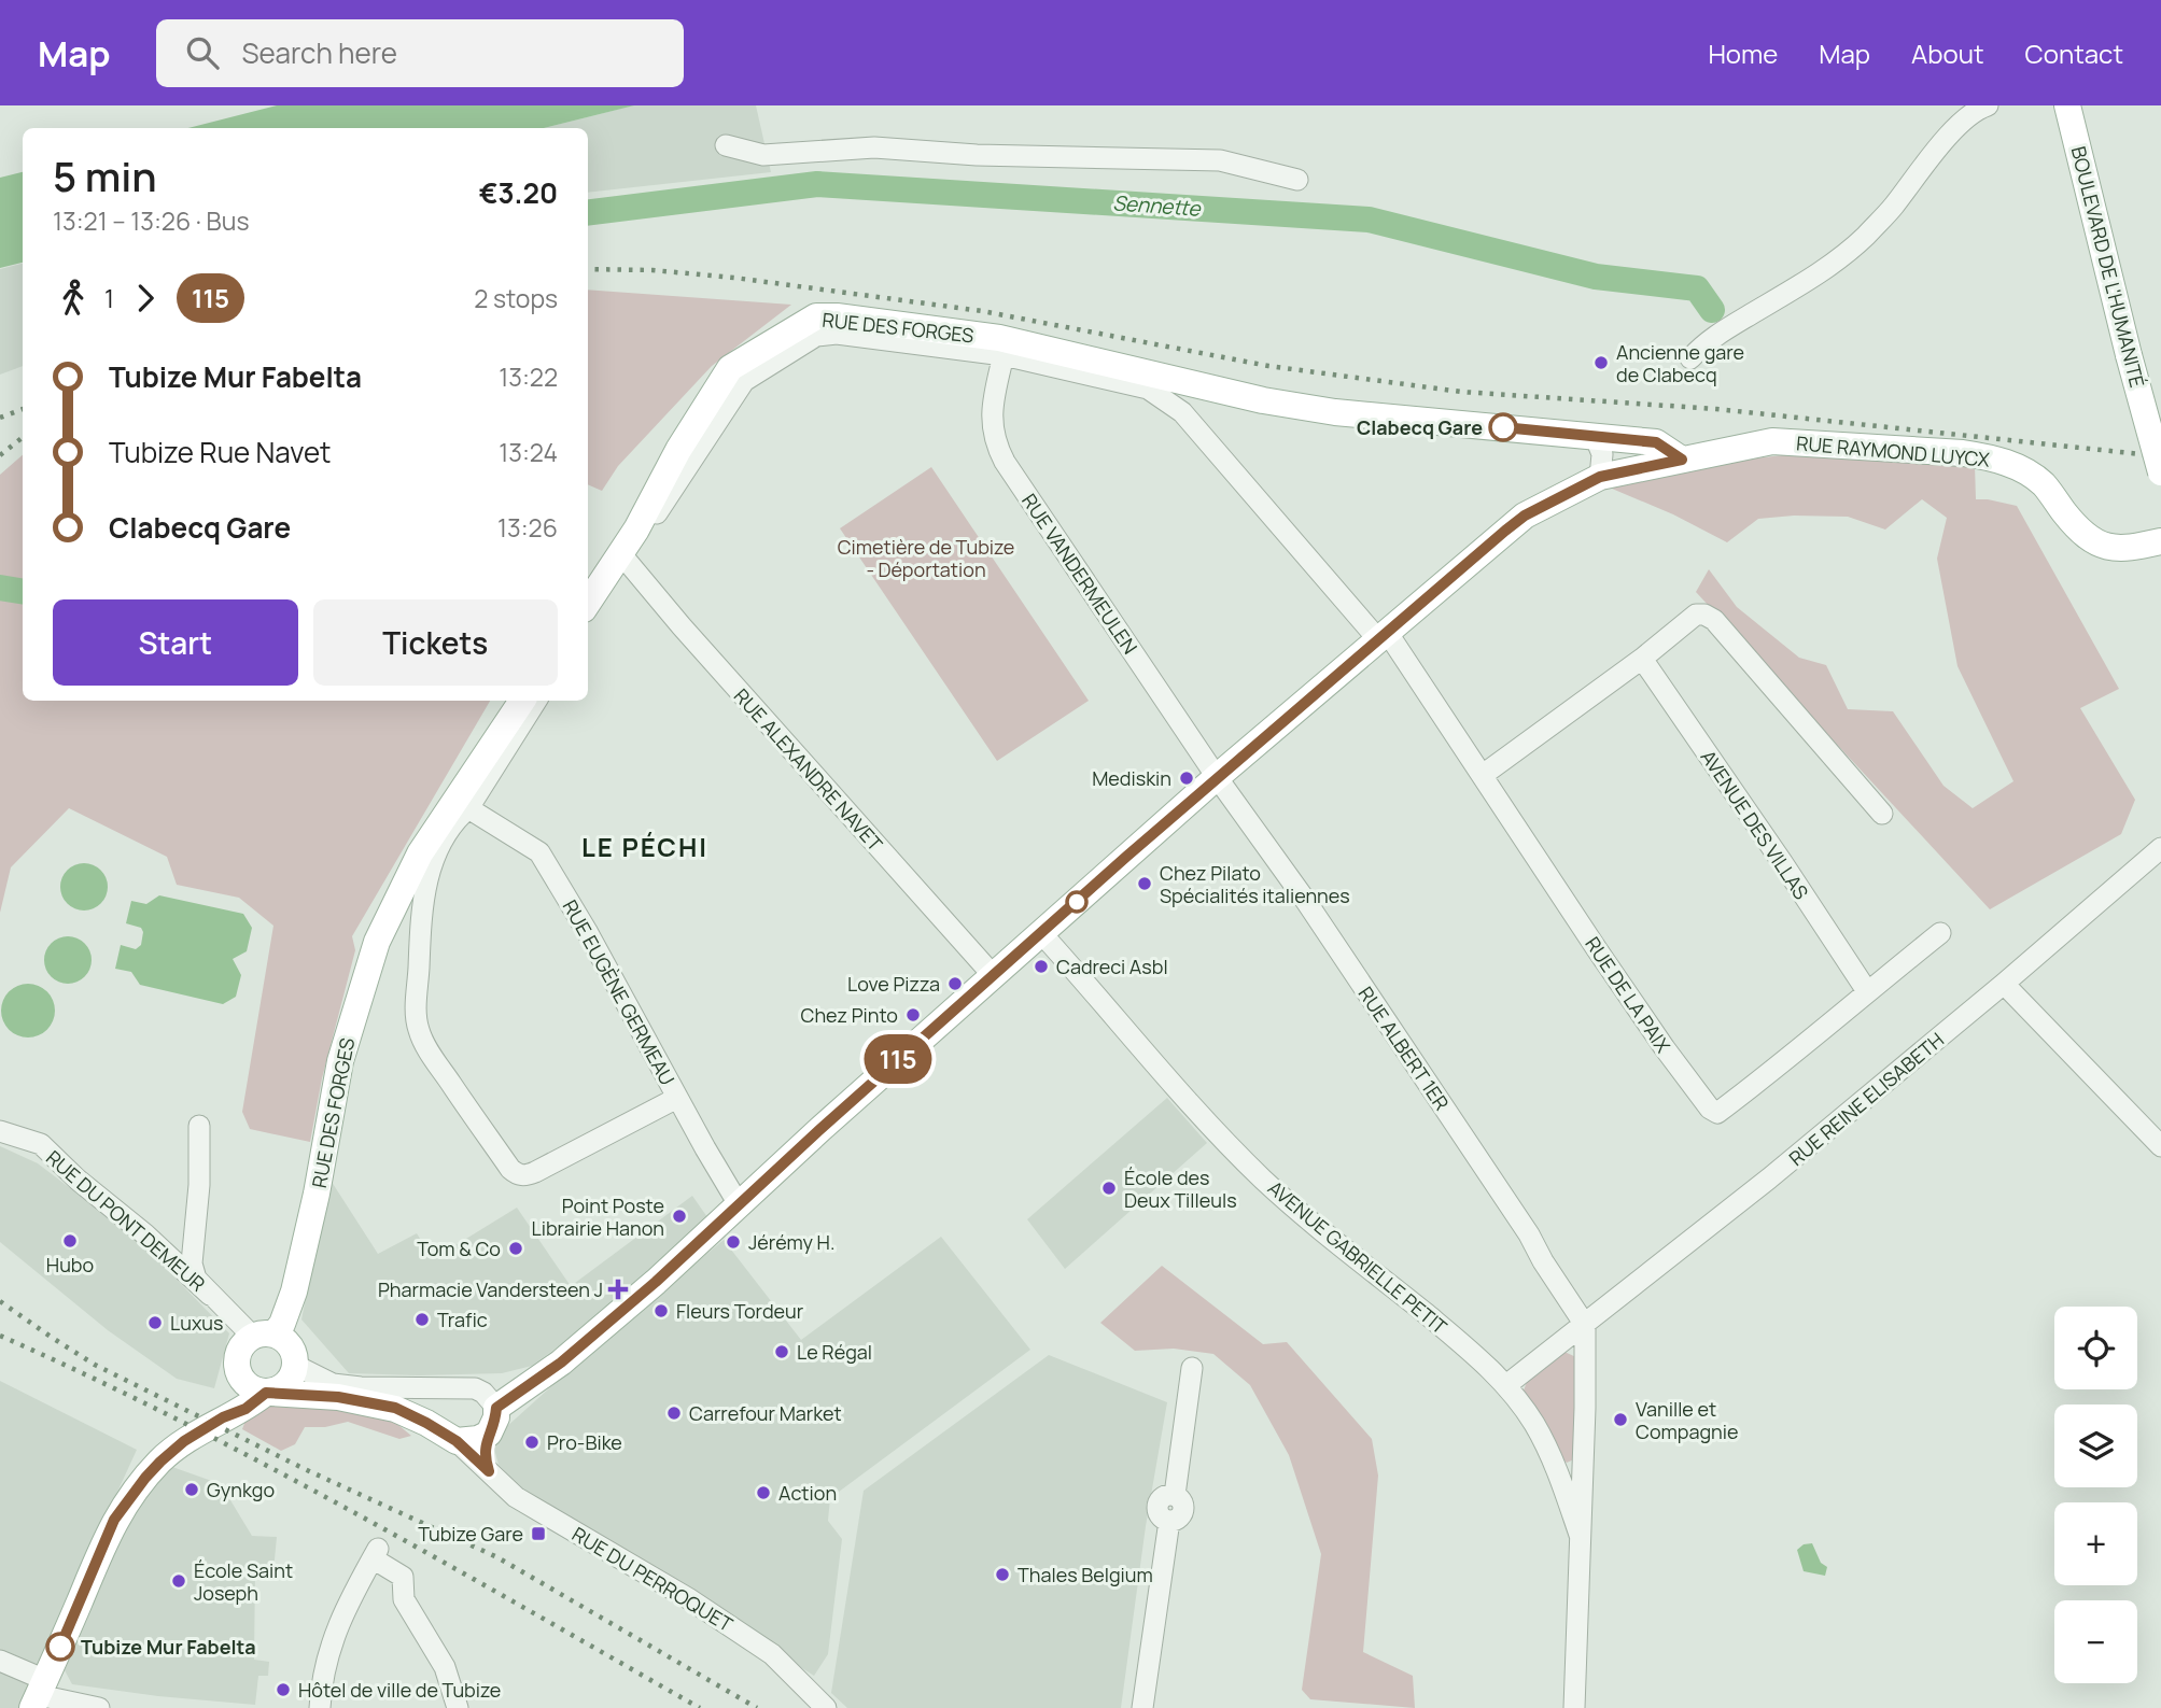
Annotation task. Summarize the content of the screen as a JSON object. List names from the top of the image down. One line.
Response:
{"streets":{"main road":["BOULEVARD DE L'HUMANITÉ","RUE DES FORGES","RUE RAYMOND LUYCX"],"street":["RUE VANDERMEULEN","RUE ALEXANDRE NAVET","AVENUE DES VILLAS","RUE EUGÈNE GERMEAU","RUE DE LA PAIX","RUE ALBERT 1ER","RUE REINE ELISABETH","RUE DU PONT DEMEUR","AVENUE GABRIELLE PETIT","RUE DU PERROQUET"]},"crossings":[["RUE DES FORGES","RUE RAYMOND LUYCX"],["RUE DES FORGES","RUE VANDERMEULEN"],["RUE DES FORGES","RUE ALEXANDRE NAVET"],["RUE DES FORGES","RUE EUGÈNE GERMEAU"],["RUE DES FORGES","RUE DE LA PAIX"],["RUE DES FORGES","RUE DU PONT DEMEUR"],["RUE RAYMOND LUYCX","RUE VANDERMEULEN"],["RUE RAYMOND LUYCX","RUE ALEXANDRE NAVET"],["RUE RAYMOND LUYCX","RUE EUGÈNE GERMEAU"],["RUE RAYMOND LUYCX","RUE DE LA PAIX"],["RUE RAYMOND LUYCX","RUE ALBERT 1ER"],["RUE RAYMOND LUYCX","AVENUE GABRIELLE PETIT"],["RUE VANDERMEULEN","RUE ALBERT 1ER"],["AVENUE DES VILLAS","RUE DE LA PAIX"],["RUE ALBERT 1ER","RUE REINE ELISABETH"],["RUE REINE ELISABETH","AVENUE GABRIELLE PETIT"]],"districts":["LE PÉCHI"],"water":["Sennette"],"parks":["Cimetière de Tubize - Déportation"],"places":{"other":["Ancienne gare de Clabecq","Clabecq Gare","Mediskin","Chez Pilato Spécialités italiennes","Cadreci Asbl","Love Pizza","Chez Pinto","École des Deux Tilleuls","Point Poste Librairie Hanon","Hubo","Jérémy H.","Tom & Co","Fleurs Tordeur","Trafic","Luxus","Le Régal","Carrefour Market","Vanille et Compagnie","Pro-Bike","Gynkgo","Action","Thales Belgium","École Saint Joseph","Tubize Mur Fabelta","Hôtel de ville de Tubize"],"health":["Pharmacie Vandersteen J"],"transit":["Tubize Gare"]},"lines":["bus line 115"],"page":{"header":"Map","search":"Search here","nav":["Home","Map","About","Contact"],"on_map":"115","heading":["5 min","13:21 – 13:26 · Bus","€3.20"],"legs":["1","115","2 stops"],"list":[{"name":"Tubize Mur Fabelta","value":"13:22"},{"name":"Tubize Rue Navet","value":"13:24"},{"name":"Clabecq Gare","value":"13:26"}],"buttons":["Start","Tickets"],"map_buttons":["+","−"]}}
